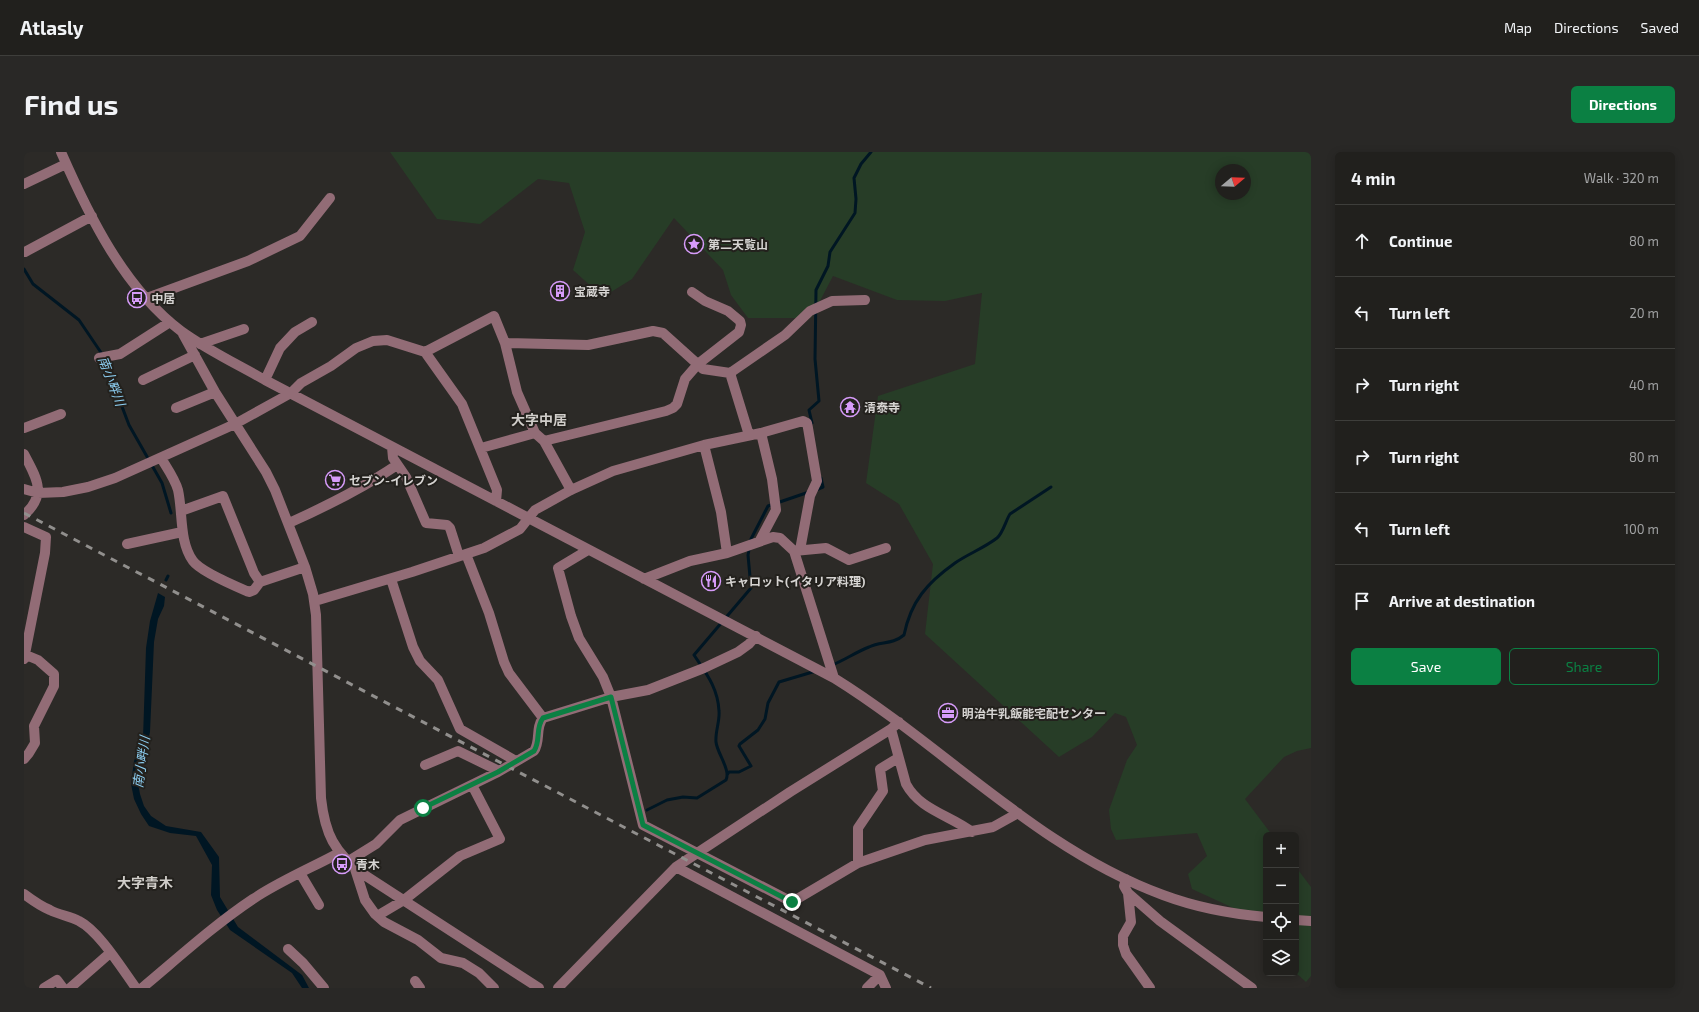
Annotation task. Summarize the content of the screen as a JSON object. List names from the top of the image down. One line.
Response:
{"districts":["大字中居","大字青木"],"water":["南小畔川"],"places":{"place":["第二天覧山"],"building":["宝蔵寺"],"bus stop":["中居","青木"],"temple":["清泰寺"],"supermarket":["セブン-イレブン"],"restaurant":["キャロット(イタリア料理)"],"office":["明治牛乳飯能宅配センター"]},"north":"right","page":{"header":"Atlasly","nav":["Map","Directions","Saved"],"buttons":["Directions",["Save","Share"]],"title":"Find us","heading":["4 min","Walk · 320 m"],"list":[["Continue","80 m"],["Turn left","20 m"],["Turn right","40 m"],["Turn right","80 m"],["Turn left","100 m"],"Arrive at destination"],"map_buttons":["+","−"]}}
